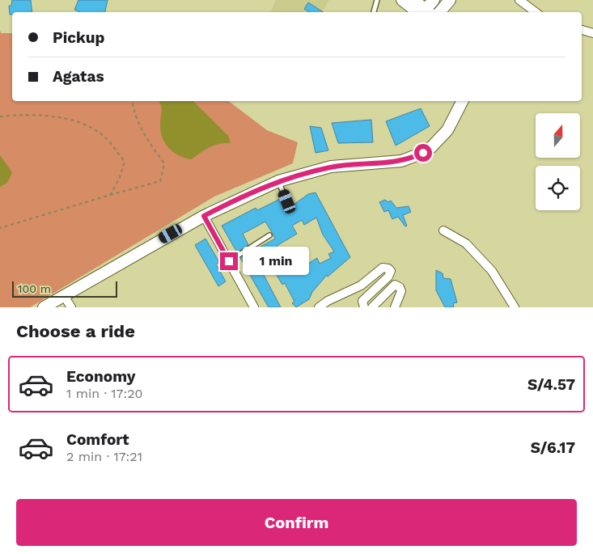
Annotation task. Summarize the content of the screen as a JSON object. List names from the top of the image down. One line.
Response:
{"scale_bar":"100 m","north":"top","page":{"banner":["Pickup","Agatas"],"bubble":"1 min","scale":"100 m","heading":"Choose a ride","list":[{"name":"Economy","note":"1 min · 17:20","value":"S/4.57"},{"name":"Comfort","note":"2 min · 17:21","value":"S/6.17"}],"buttons":"Confirm"}}
